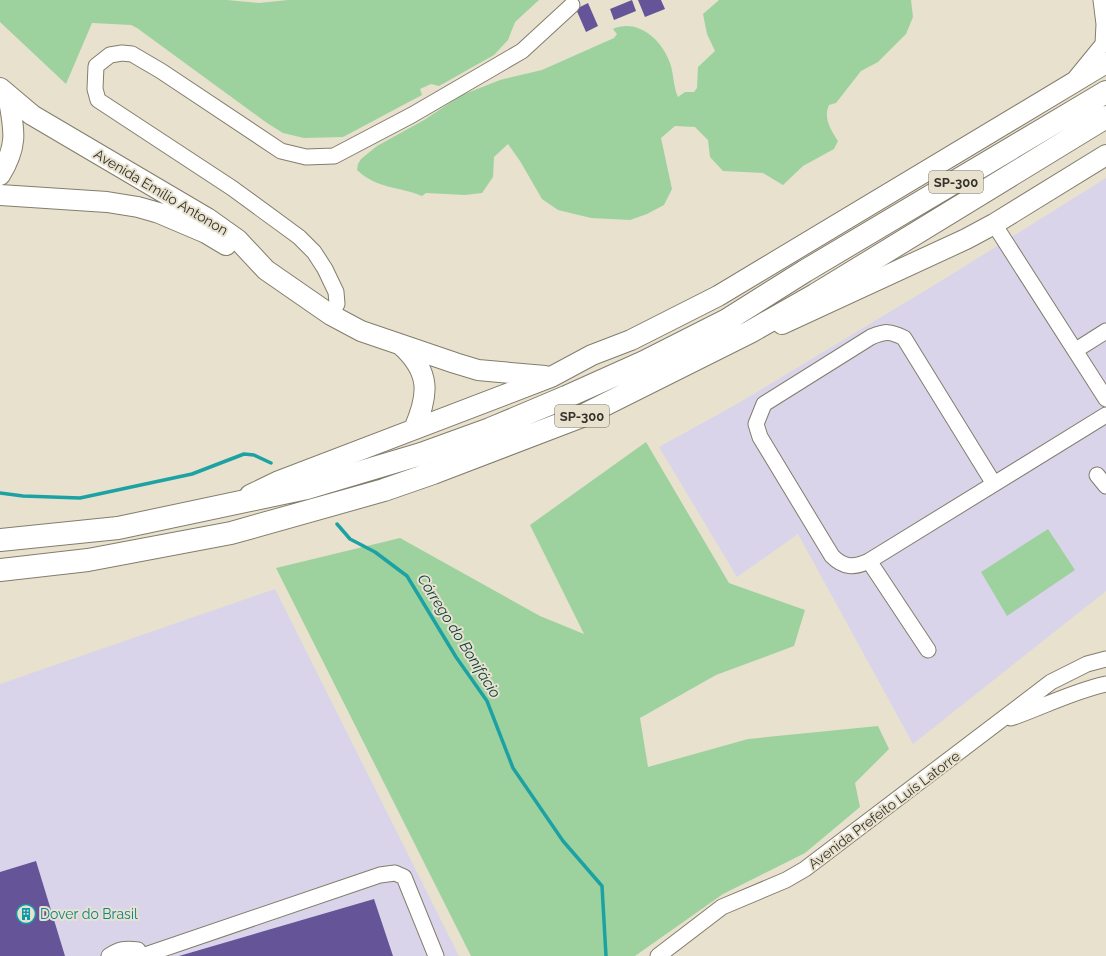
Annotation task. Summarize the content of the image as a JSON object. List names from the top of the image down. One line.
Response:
{"streets":{"highway":["SP-300"],"main road":["Avenida Emílio Antonon"],"street":["Avenida Prefeito Luís Latorre"]},"water":["Córrego do Bonifácio"],"places":{"building":["Dover do Brasil"]}}
